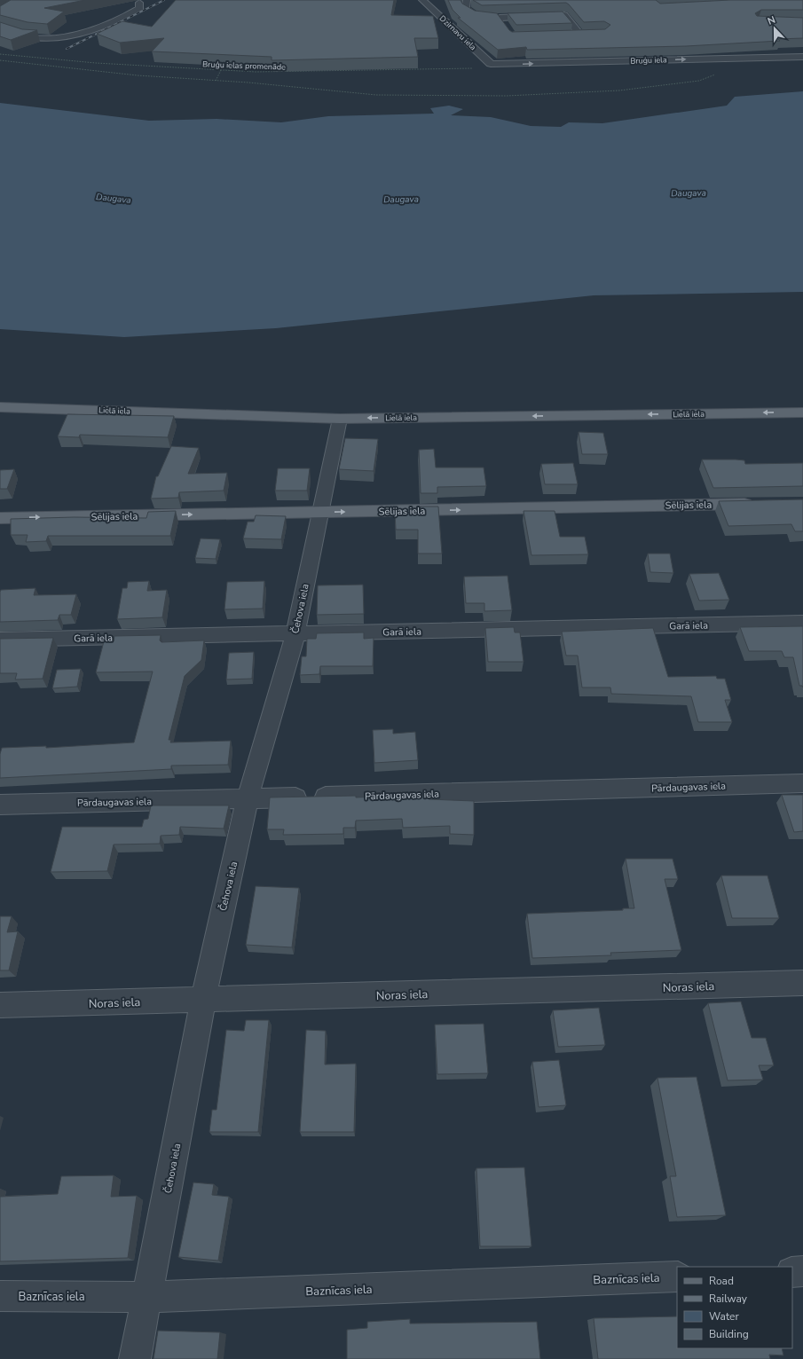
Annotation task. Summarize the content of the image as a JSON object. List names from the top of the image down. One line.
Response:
{"streets":{"main road":["Lielā iela","Sēlijas iela"],"street":["Dzirnavu iela","Bruģu iela","Čehova iela","Garā iela","Pārdaugavas iela","Noras iela","Baznīcas iela"],"path":["Bruģu ielas promenāde"]},"crossings":[["Dzirnavu iela","Bruģu iela"],["Lielā iela","Čehova iela"],["Sēlijas iela","Čehova iela"],["Čehova iela","Garā iela"],["Čehova iela","Pārdaugavas iela"],["Čehova iela","Noras iela"],["Čehova iela","Baznīcas iela"]],"one_way":["Bruģu iela","Lielā iela","Sēlijas iela"],"water":["Daugava"],"legend":["Road","Railway","Water","Building"],"north":"top"}
